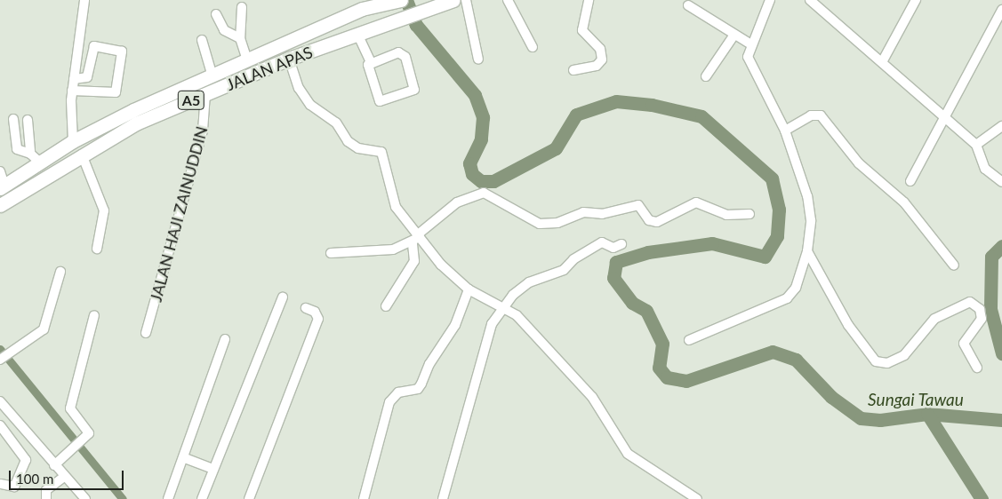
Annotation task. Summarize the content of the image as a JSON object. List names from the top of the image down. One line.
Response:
{"streets":{"highway":["JALAN APAS","A5"],"street":["JALAN HAJI ZAINUDDIN"]},"crossings":[["JALAN APAS","JALAN HAJI ZAINUDDIN"]],"water":["Sungai Tawau"],"scale_bar":"100 m"}
